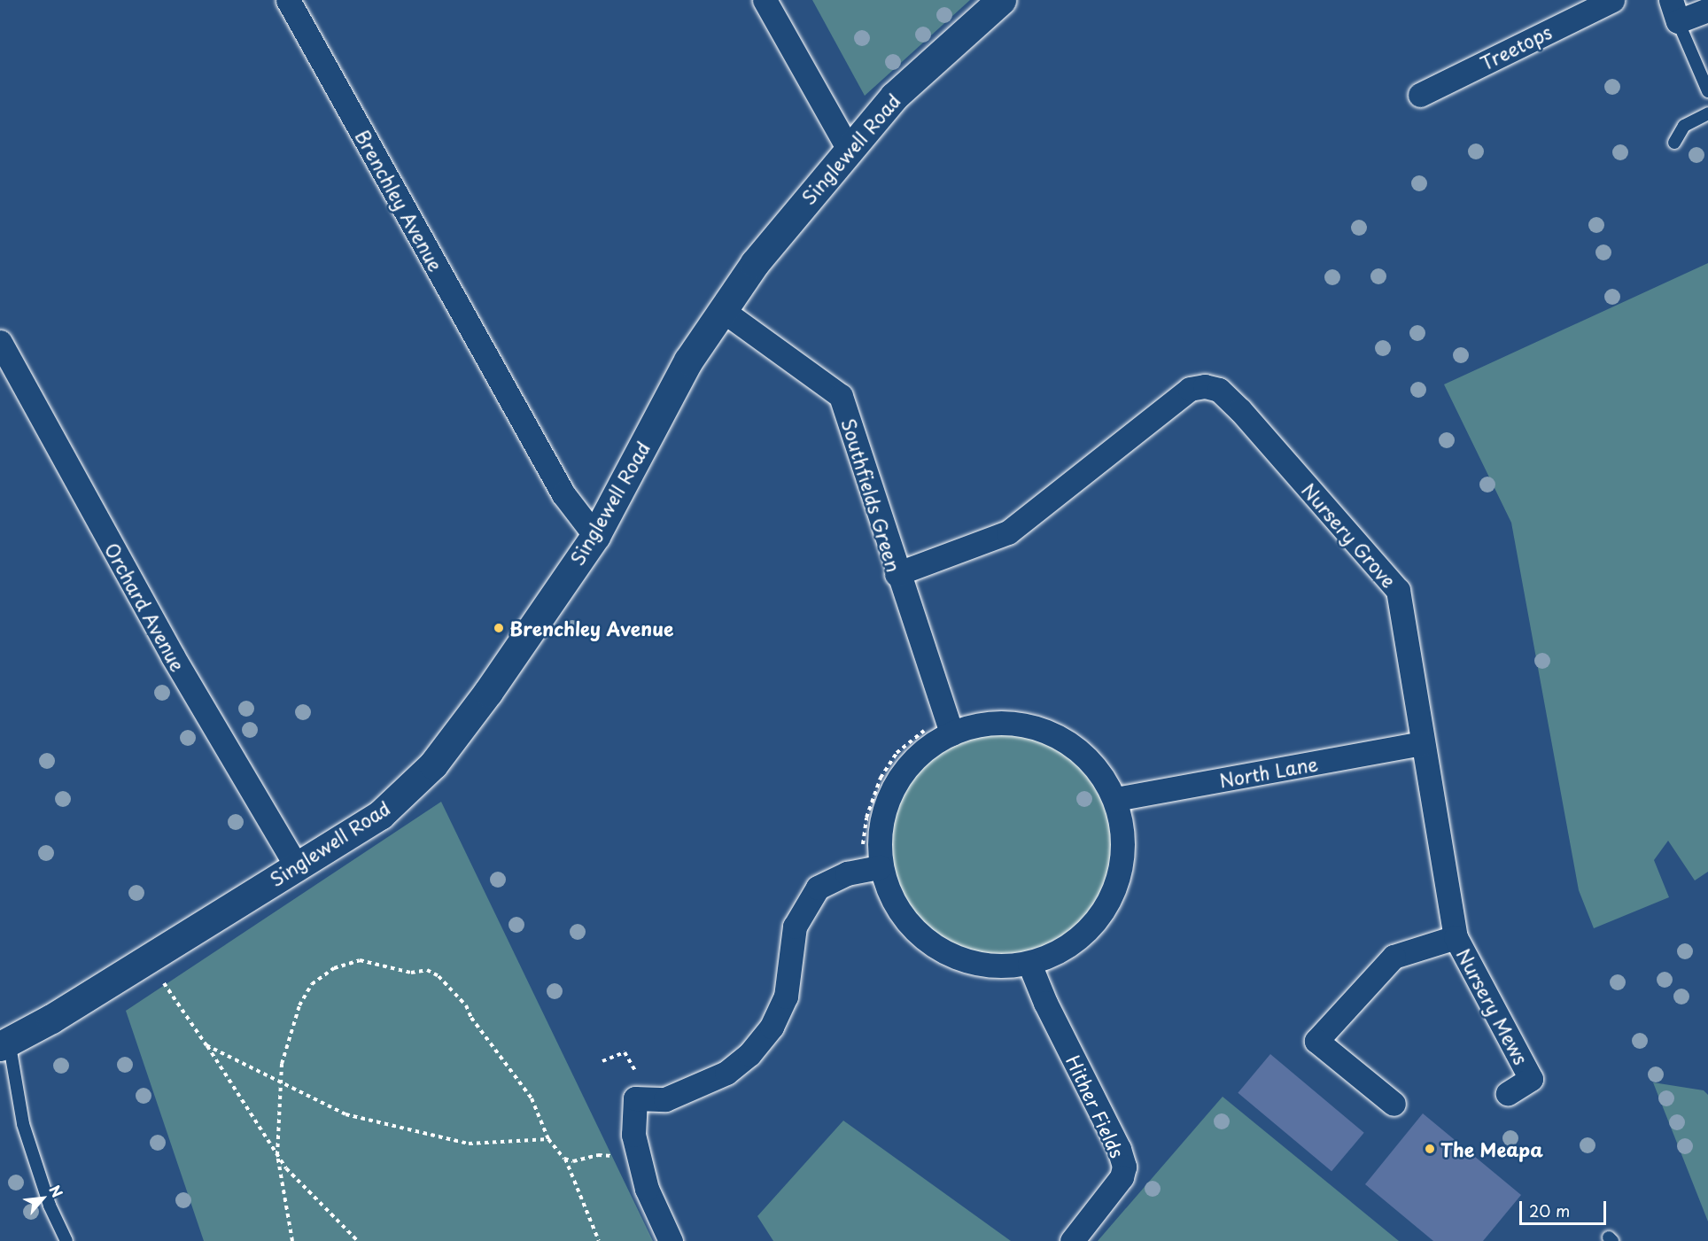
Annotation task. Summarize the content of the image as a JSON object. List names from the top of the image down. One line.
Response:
{"streets":{"street":["Treetops","Singlewell Road","Brenchley Avenue","Southfields Green","Nursery Grove","Orchard Avenue","North Lane","Nursery Mews","Hither Fields"]},"crossings":[["Singlewell Road","Brenchley Avenue"],["Singlewell Road","Southfields Green"],["Singlewell Road","Orchard Avenue"],["Southfields Green","Nursery Grove"],["Nursery Grove","North Lane"],["Nursery Grove","Nursery Mews"]],"places":["Brenchley Avenue","The Meapa"],"scale_bar":"20 m","north":"top right"}
